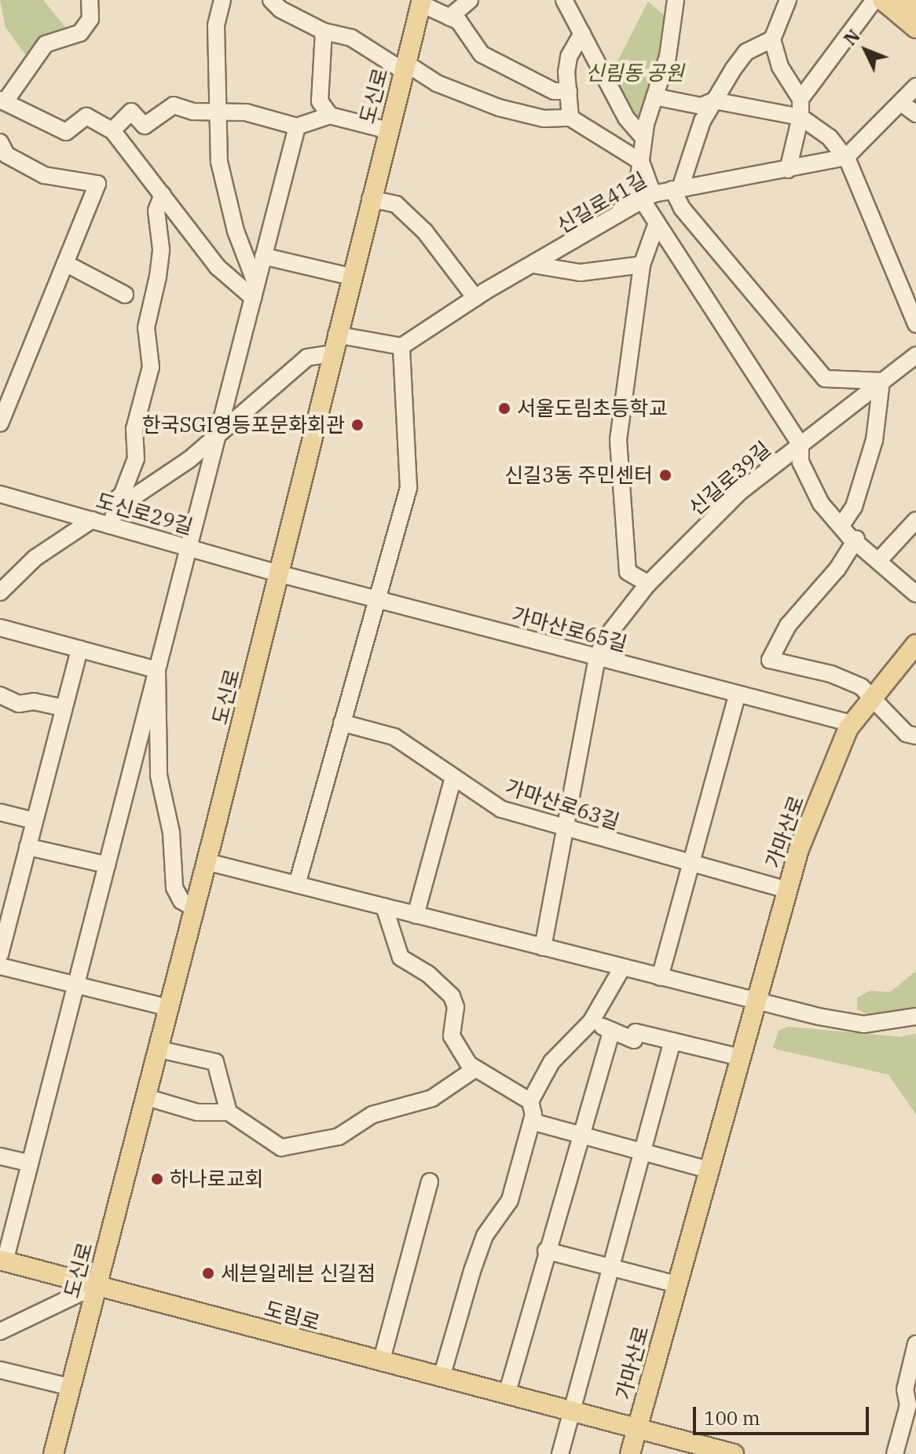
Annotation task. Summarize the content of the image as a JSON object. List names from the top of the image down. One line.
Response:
{"streets":{"main road":["도신로","가마산로","도림로"],"street":["신길로41길","신길로39길","도신로29길","가마산로65길","가마산로63길"]},"crossings":[["도신로","도신로29길"],["도신로","가마산로65길"],["도신로","도림로"],["신길로39길","가마산로65길"],["신길로39길","가마산로63길"],["도신로29길","가마산로65길"],["가마산로65길","가마산로"],["가마산로63길","가마산로"],["가마산로","도림로"]],"parks":["신림동 공원"],"places":["서울도림초등학교","한국SGI영등포문화회관","신길3동 주민센터","하나로교회","세븐일레븐 신길점"],"scale_bar":"100 m","north":"top left"}
